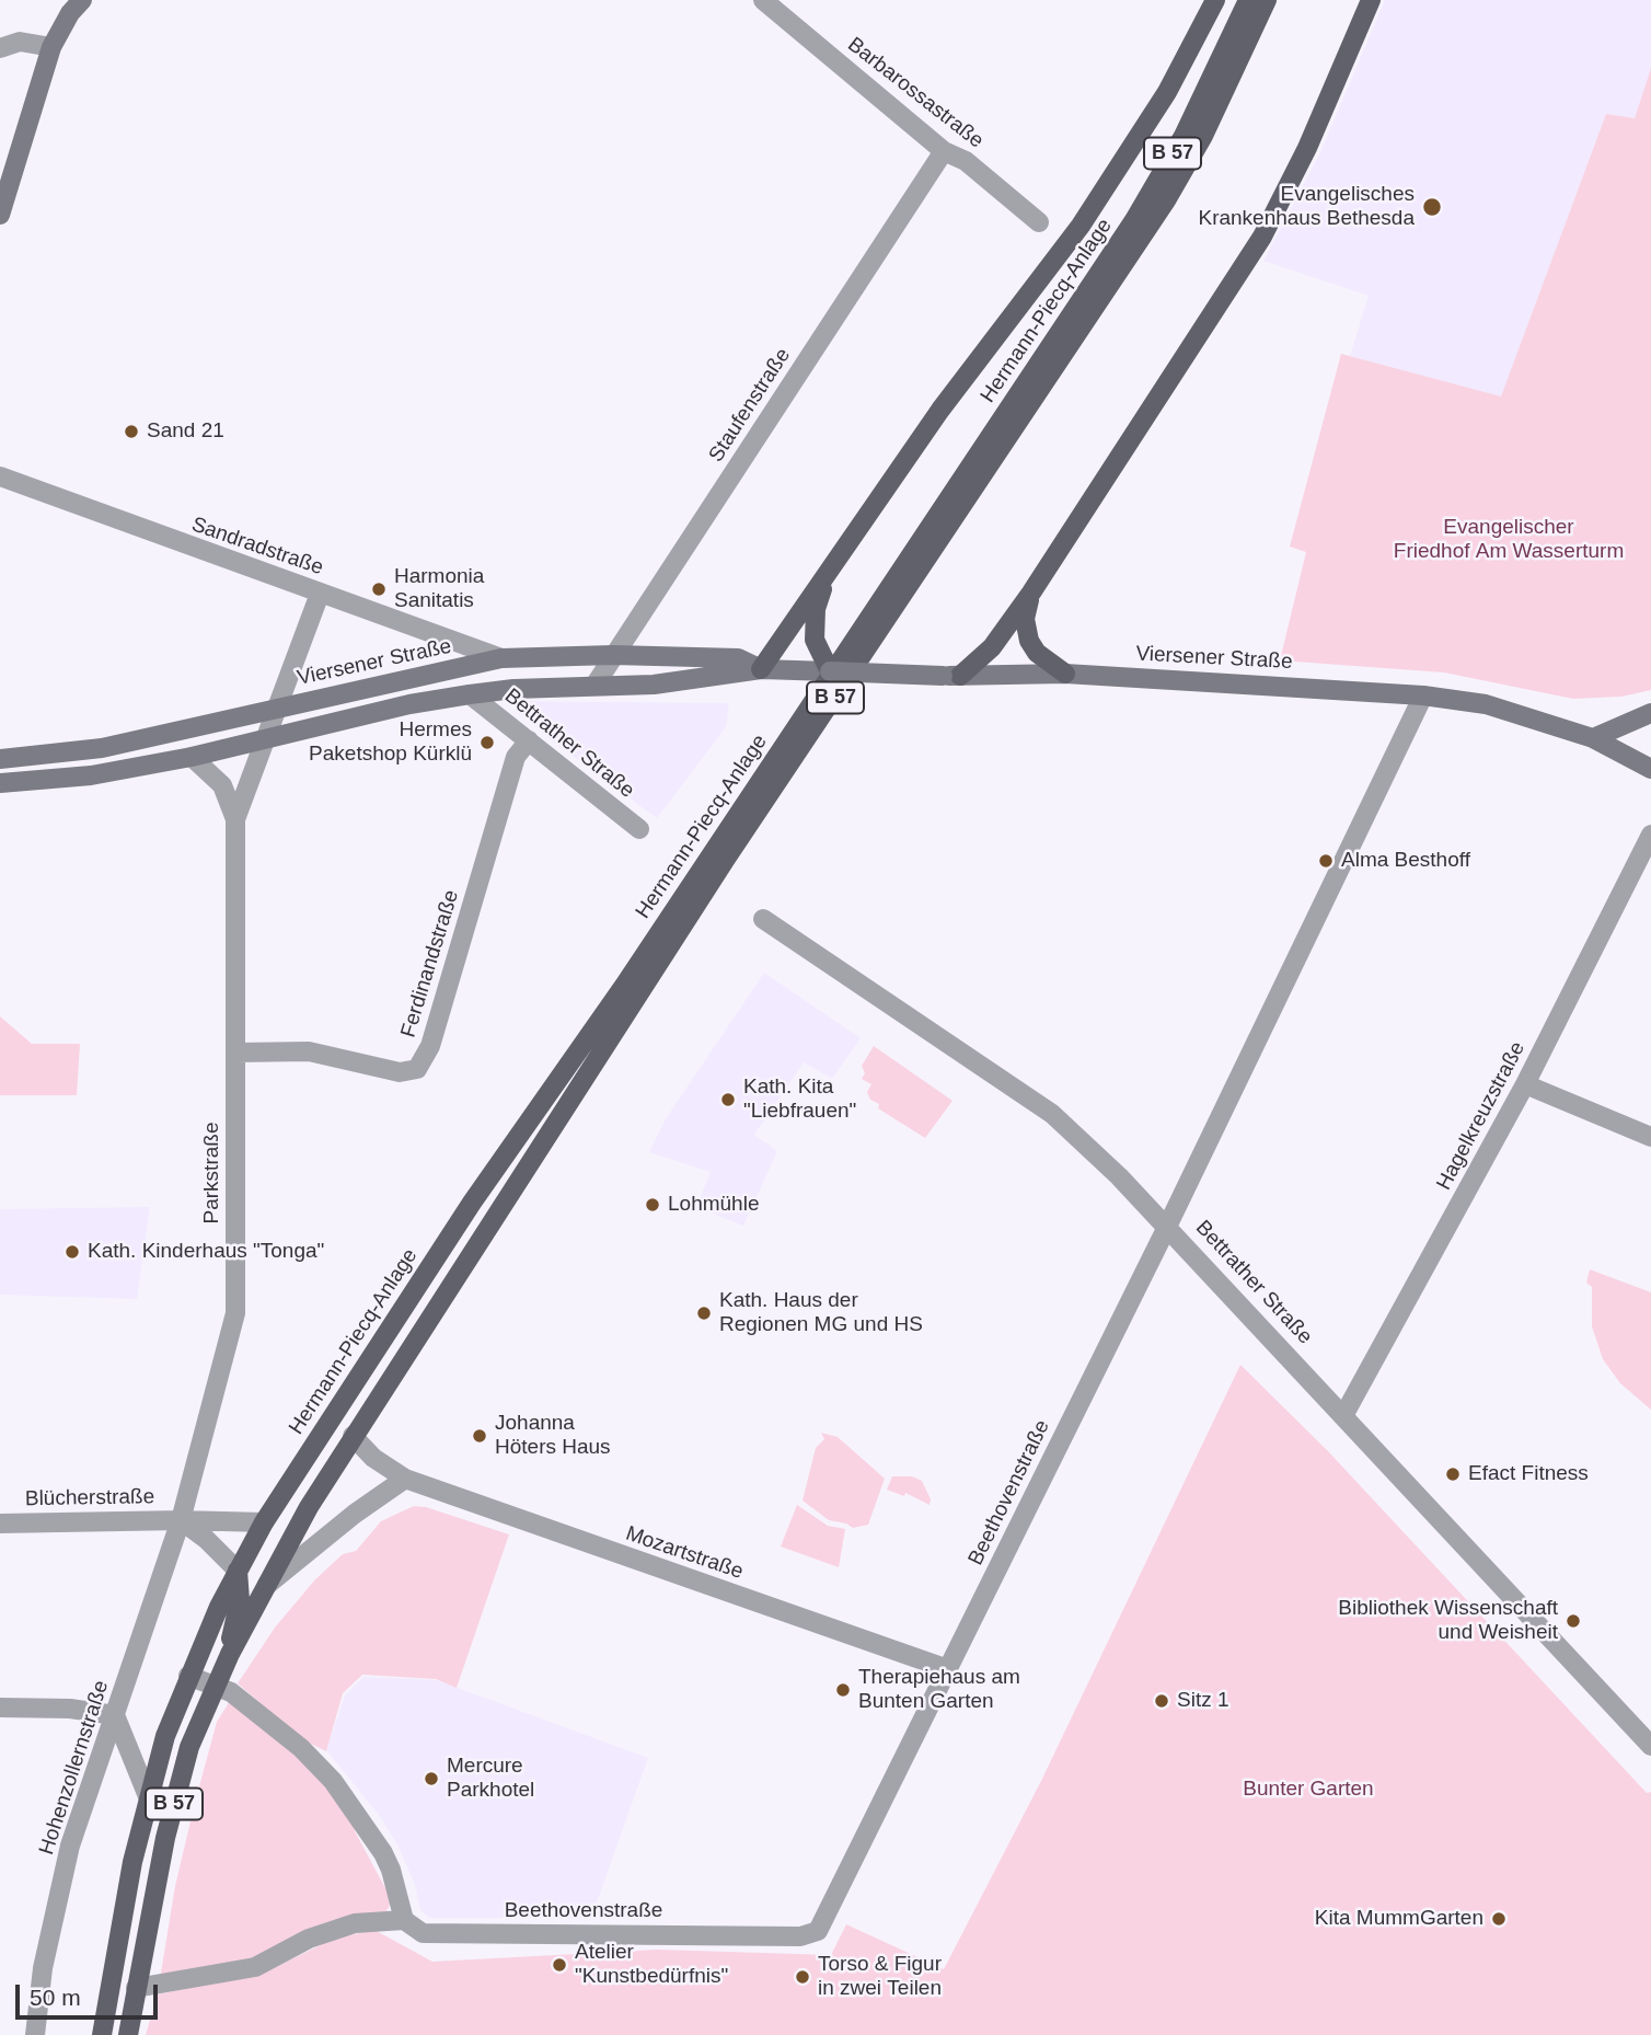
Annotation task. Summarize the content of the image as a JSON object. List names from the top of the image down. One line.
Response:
{"streets":{"main road":["B 57","Hermann-Piecq-Anlage","Viersener Straße"],"street":["Barbarossastraße","Staufenstraße","Sandradstraße","Bettrather Straße","Ferdinandstraße","Hagelkreuzstraße","Parkstraße","Beethovenstraße","Blücherstraße","Mozartstraße","Hohenzollernstraße"]},"crossings":[["Barbarossastraße","Staufenstraße"],["B 57","Hermann-Piecq-Anlage"],["B 57","Beethovenstraße"],["Hermann-Piecq-Anlage","Blücherstraße"],["Hermann-Piecq-Anlage","Mozartstraße"],["Staufenstraße","Viersener Straße"],["Sandradstraße","Viersener Straße"],["Sandradstraße","Parkstraße"],["Viersener Straße","Bettrather Straße"],["Viersener Straße","Parkstraße"],["Viersener Straße","Beethovenstraße"],["Bettrather Straße","Ferdinandstraße"],["Bettrather Straße","Hagelkreuzstraße"],["Bettrather Straße","Beethovenstraße"],["Ferdinandstraße","Parkstraße"],["Parkstraße","Blücherstraße"],["Parkstraße","Hohenzollernstraße"],["Beethovenstraße","Mozartstraße"],["Blücherstraße","Hohenzollernstraße"]],"parks":["Evangelischer Friedhof Am Wasserturm","Bunter Garten"],"places":["Evangelisches Krankenhaus Bethesda","Sand 21","Harmonia Sanitatis","Hermes Paketshop Kürklü","Alma Besthoff","Kath. Kita \"Liebfrauen\"","Lohmühle","Kath. Kinderhaus \"Tonga\"","Kath. Haus der Regionen MG und HS","Johanna Höters Haus","Efact Fitness","Bibliothek Wissenschaft und Weisheit","Therapiehaus am Bunten Garten","Sitz 1","Mercure Parkhotel","Kita MummGarten","Atelier \"Kunstbedürfnis\"","Torso & Figur in zwei Teilen"],"scale_bar":"50 m"}
